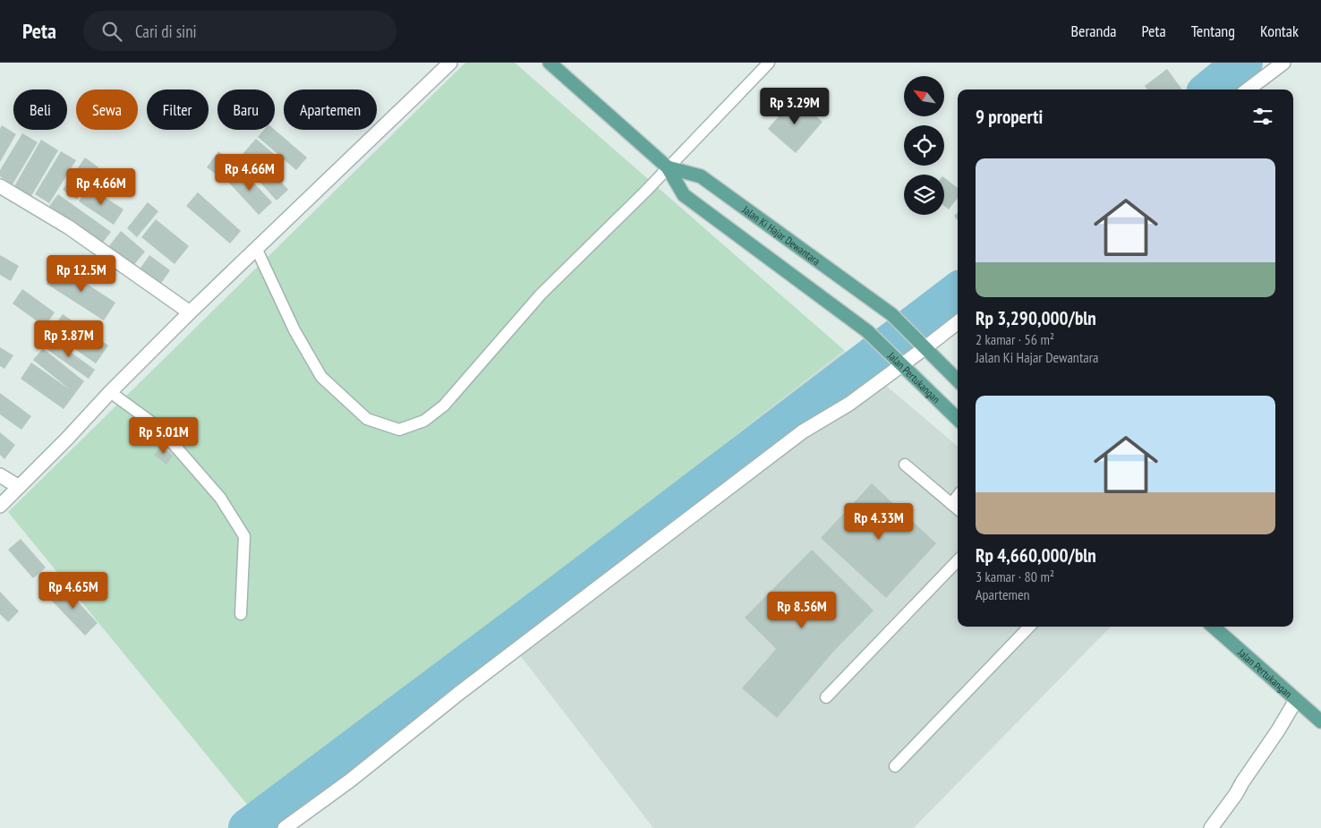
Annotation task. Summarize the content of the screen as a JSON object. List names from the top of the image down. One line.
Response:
{"streets":{"main road":["Jalan Ki Hajar Dewantara","Jalan Pertukangan"]},"crossings":[["Jalan Ki Hajar Dewantara","Jalan Pertukangan"]],"north":"top left","page":{"header":"Peta","search":"Cari di sini","nav":["Beranda","Peta","Tentang","Kontak"],"price":["Rp 3.29M","Rp 4.66M","Rp 4.66M","Rp 12.5M","Rp 3.87M","Rp 5.01M","Rp 4.33M","Rp 4.65M","Rp 8.56M"],"chip":["Beli","Sewa","Filter","Baru","Apartemen"],"heading":"9 properti","list":[{"name":"Rp 3,290,000/bln","note":"2 kamar · 56 m² · Jalan Ki Hajar Dewantara"},{"name":"Rp 4,660,000/bln","note":"3 kamar · 80 m² · Apartemen"}]}}
